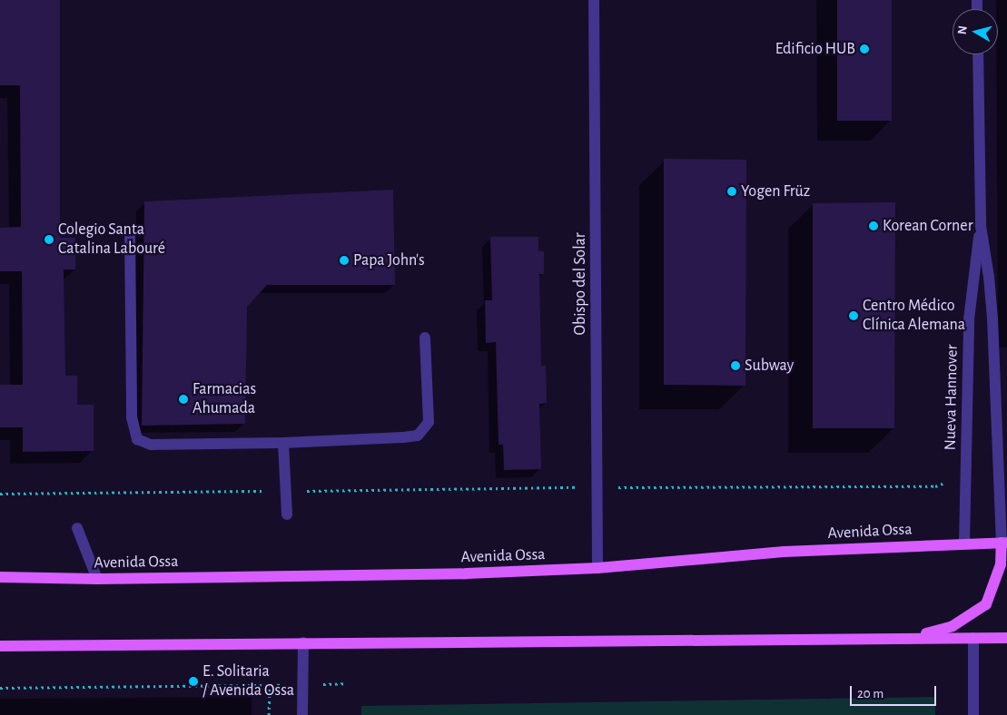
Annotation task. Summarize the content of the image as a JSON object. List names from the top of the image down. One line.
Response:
{"streets":{"main road":["Avenida Ossa"],"street":["Obispo del Solar","Nueva Hannover"]},"crossings":[["Obispo del Solar","Avenida Ossa"],["Nueva Hannover","Avenida Ossa"]],"places":["Edificio HUB","Yogen Früz","Korean Corner","Colegio Santa Catalina Labouré","Papa John's","Centro Médico Clínica Alemana","Subway","Farmacias Ahumada","E. Solitaria / Avenida Ossa"],"scale_bar":"20 m","north":"left"}
